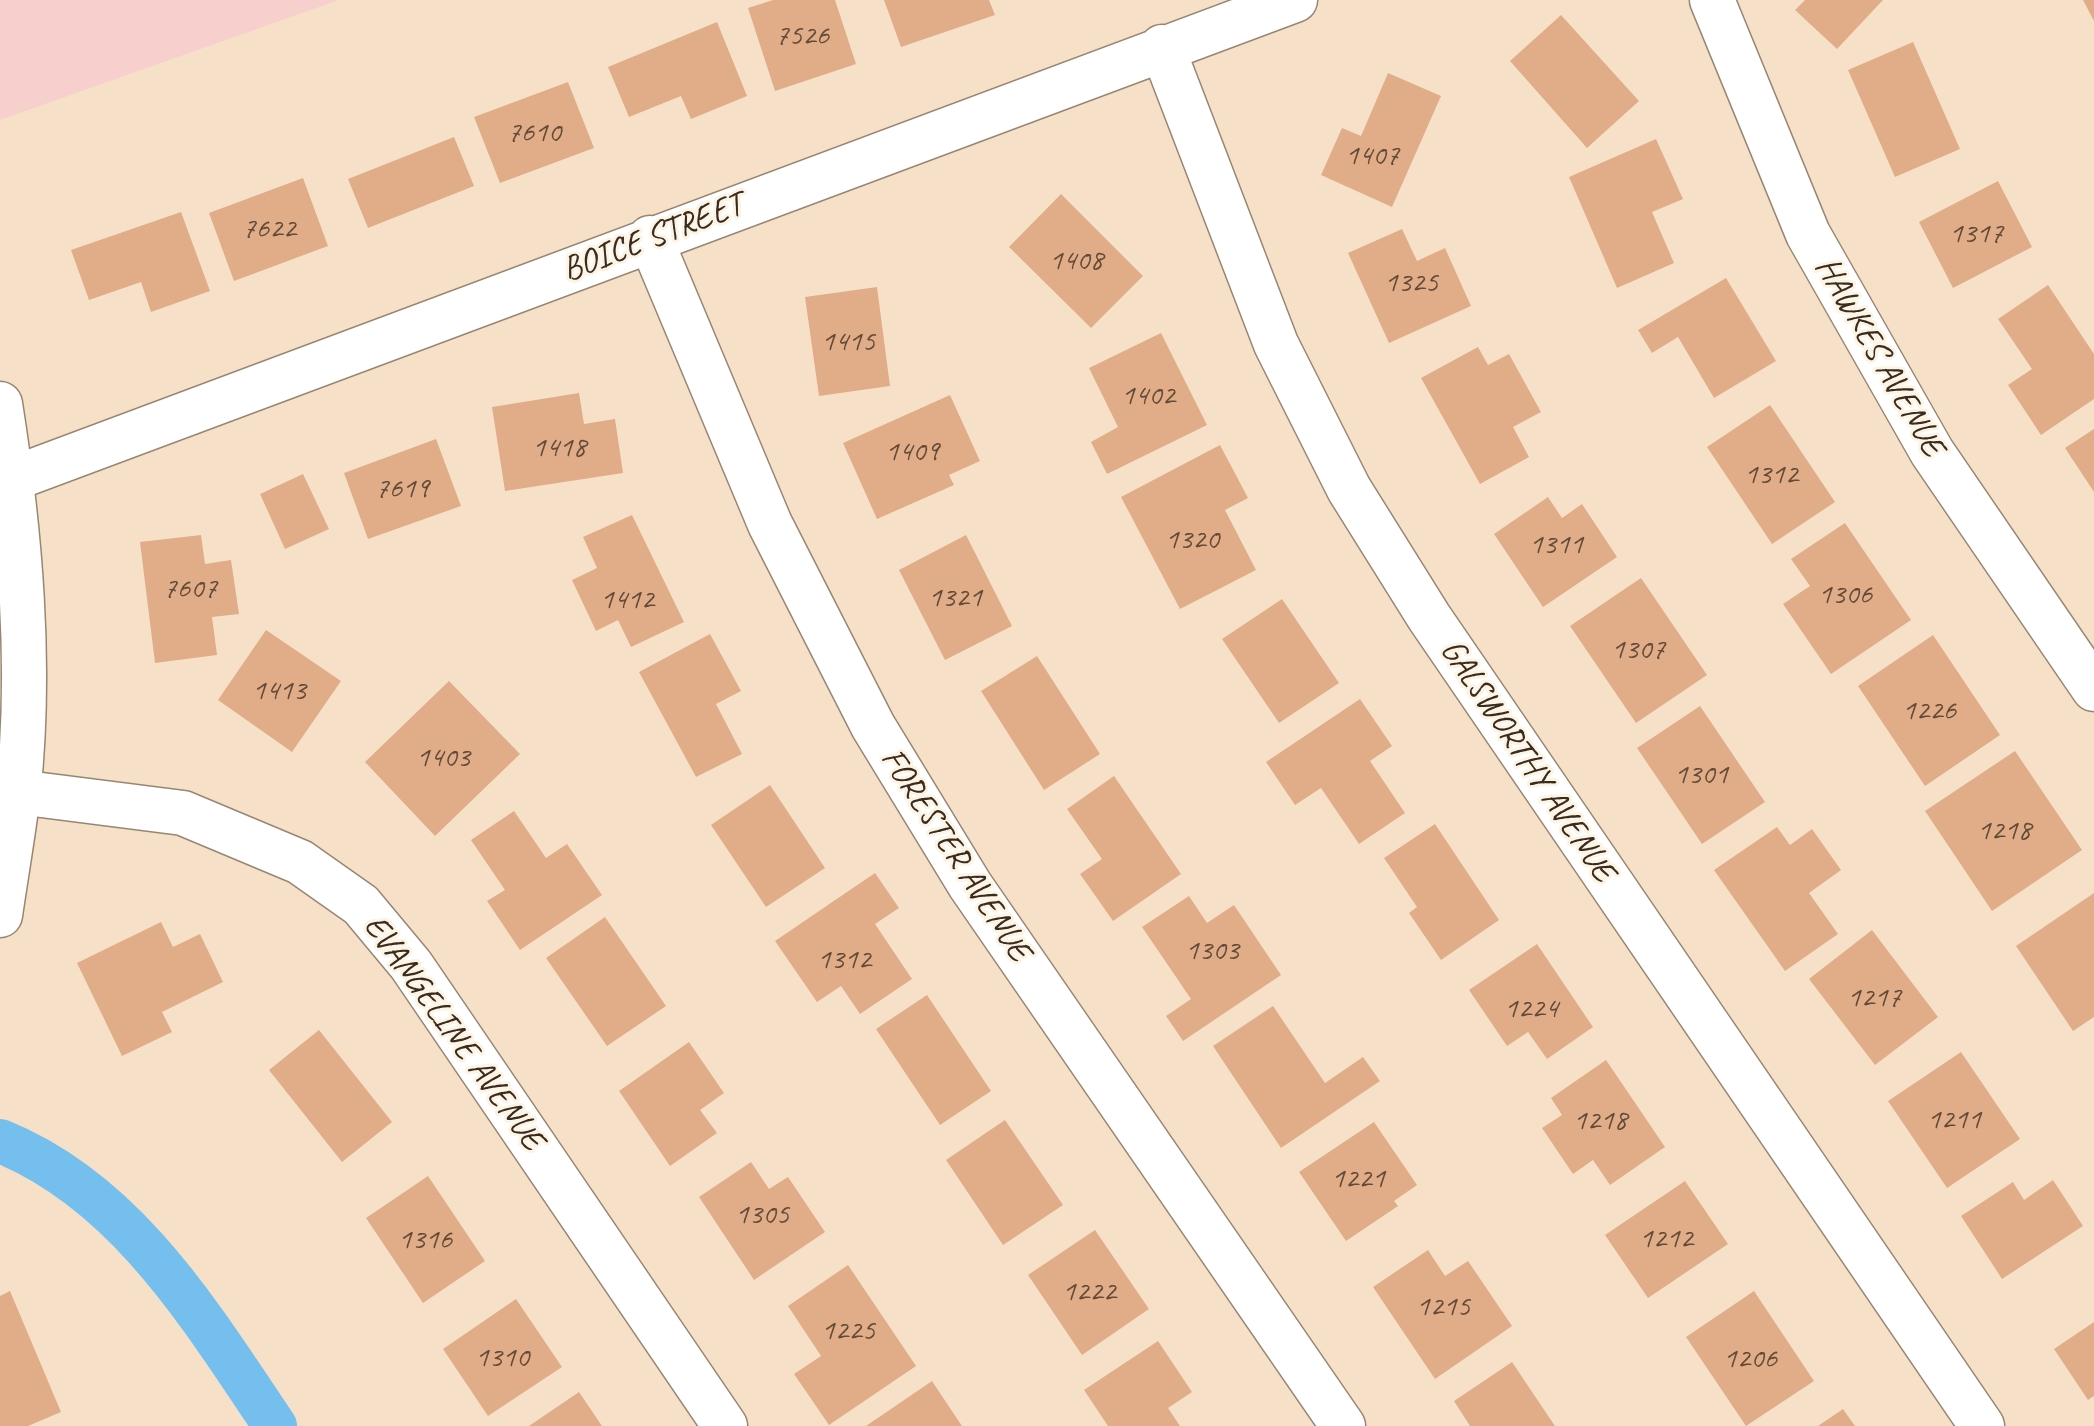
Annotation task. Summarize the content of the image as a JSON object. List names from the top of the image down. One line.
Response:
{"streets":{"street":["BOICE STREET","HAWKES AVENUE","GALSWORTHY AVENUE","FORESTER AVENUE","EVANGELINE AVENUE"]},"crossings":[["BOICE STREET","GALSWORTHY AVENUE"],["BOICE STREET","FORESTER AVENUE"]],"house_numbers":["7526","7610","1407","7622","1317","1408","1325","1415","1402","1418","1409","1312","7619","1320","1311","7607","1306","1321","1412","1307","1413","1226","1403","1301","1218","1303","1312","1217","1224","1211","1218","1221","1305","1212","1316","1222","1215","1225","1310","1206"]}
